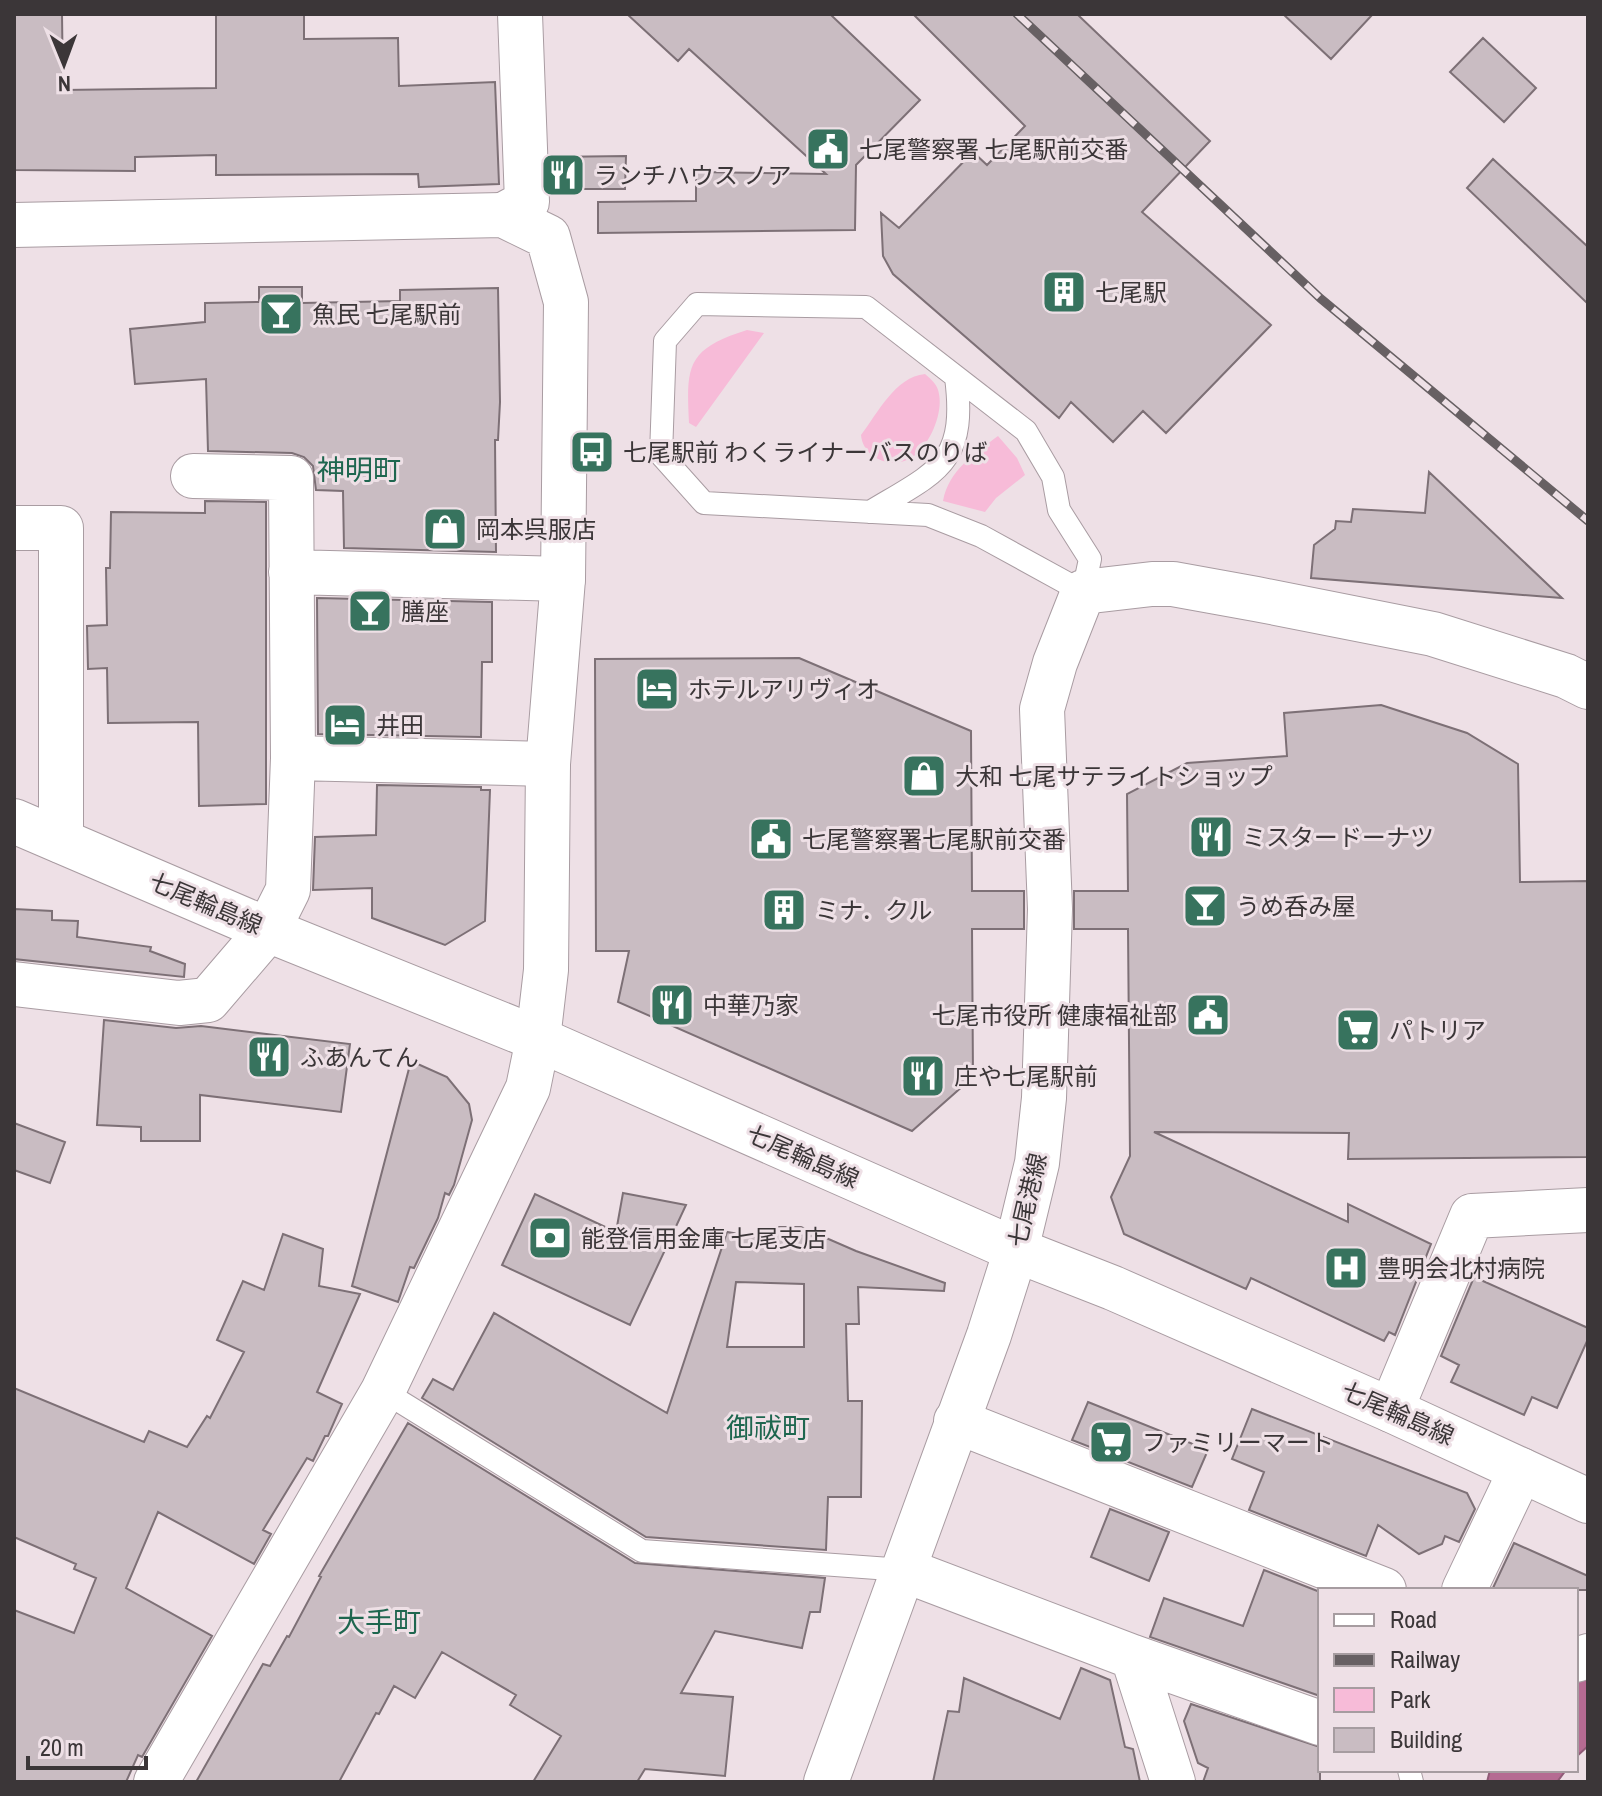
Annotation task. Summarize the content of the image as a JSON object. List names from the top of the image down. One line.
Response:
{"streets":{"street":["七尾輪島線","七尾港線"]},"crossings":[["七尾輪島線","七尾港線"]],"districts":["神明町","御祓町","大手町"],"places":{"public building":["七尾警察署 七尾駅前交番","七尾警察署七尾駅前交番","七尾市役所 健康福祉部"],"restaurant":["ランチハウス ノア","ミスタードーナツ","中華乃家","ふあんてん","庄や七尾駅前"],"building":["七尾駅","ミナ．クル"],"bar":["魚民 七尾駅前","膳座","うめ呑み屋"],"bus stop":["七尾駅前 わくライナーバスのりば"],"shop":["岡本呉服店","大和 七尾サテライトショップ"],"hotel":["ホテルアリヴィオ","井田"],"supermarket":["パトリア","ファミリーマート"],"bank":["能登信用金庫 七尾支店"],"hospital":["豊明会北村病院"]},"legend":["Road","Railway","Park","Building"],"scale_bar":"20 m","north":"bottom"}
